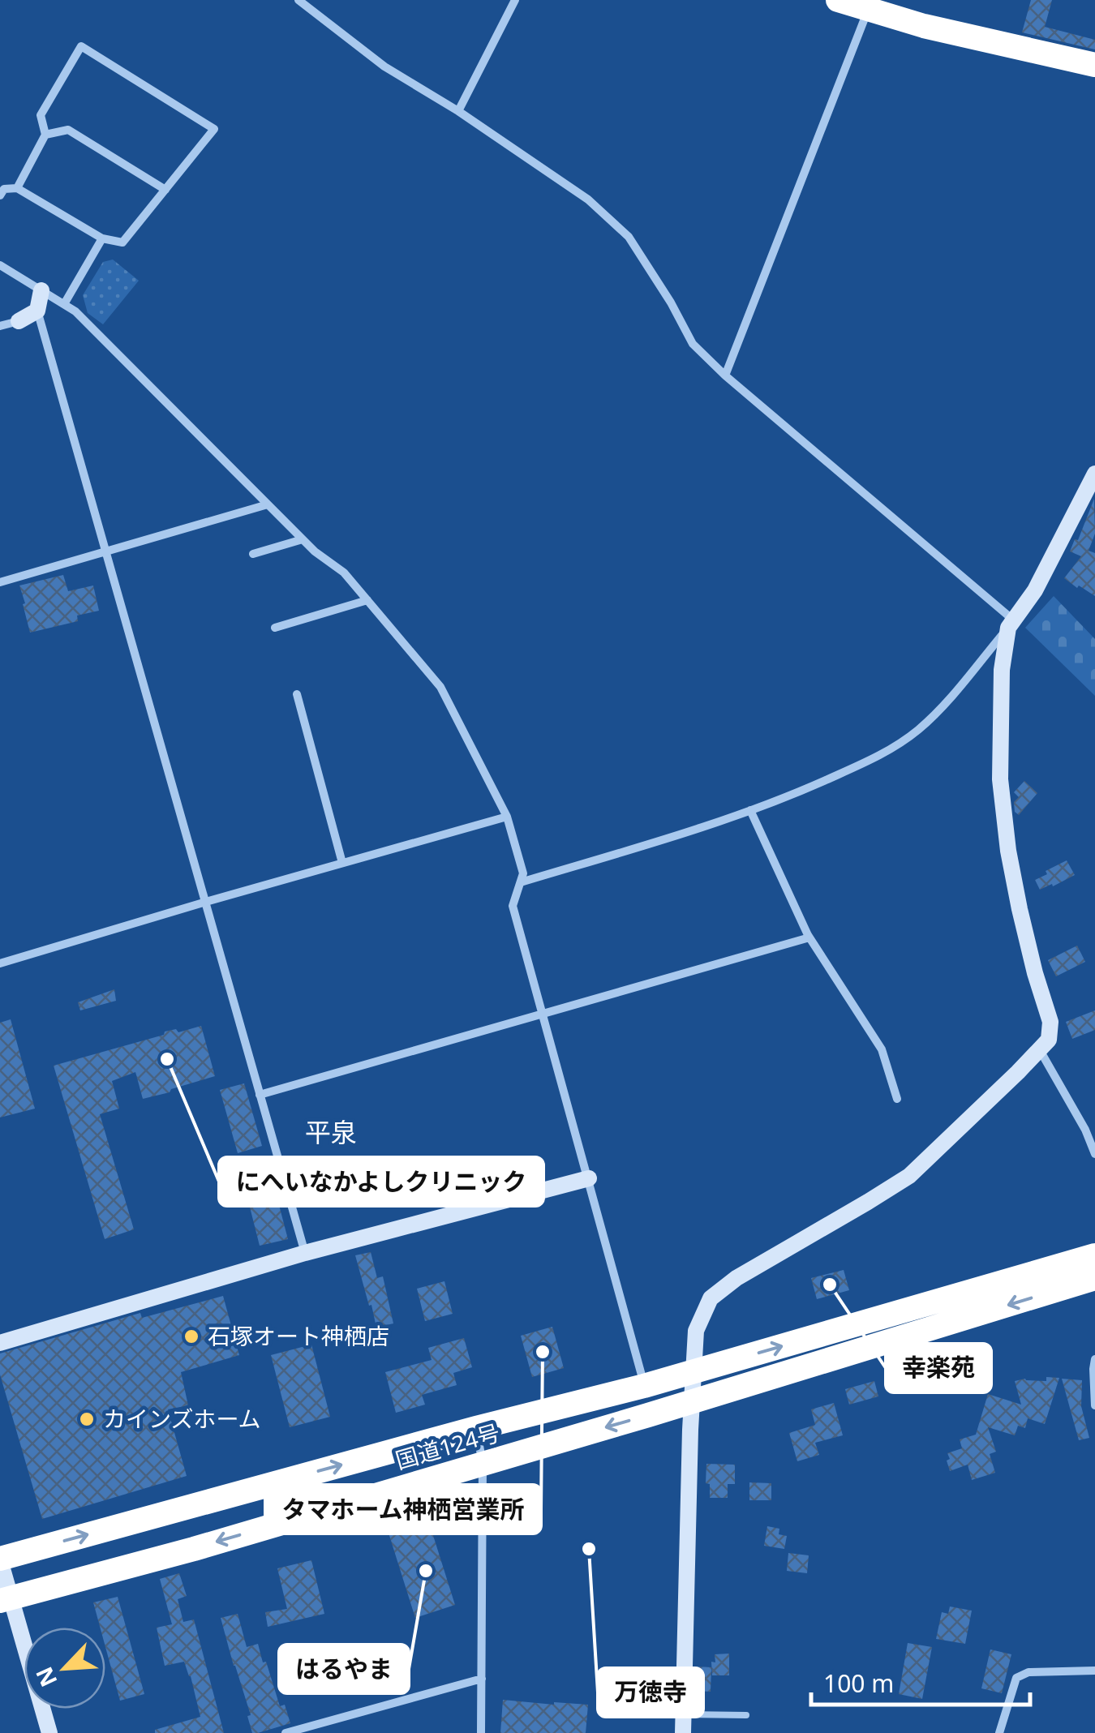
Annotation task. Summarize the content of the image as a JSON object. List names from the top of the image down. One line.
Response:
{"streets":{"highway":["国道124号"]},"districts":["平泉"],"places":["にへいなかよしクリニック","幸楽苑","石塚オート神栖店","タマホーム神栖営業所","カインズホーム","万徳寺","はるやま"],"scale_bar":"100 m","north":"bottom left"}
